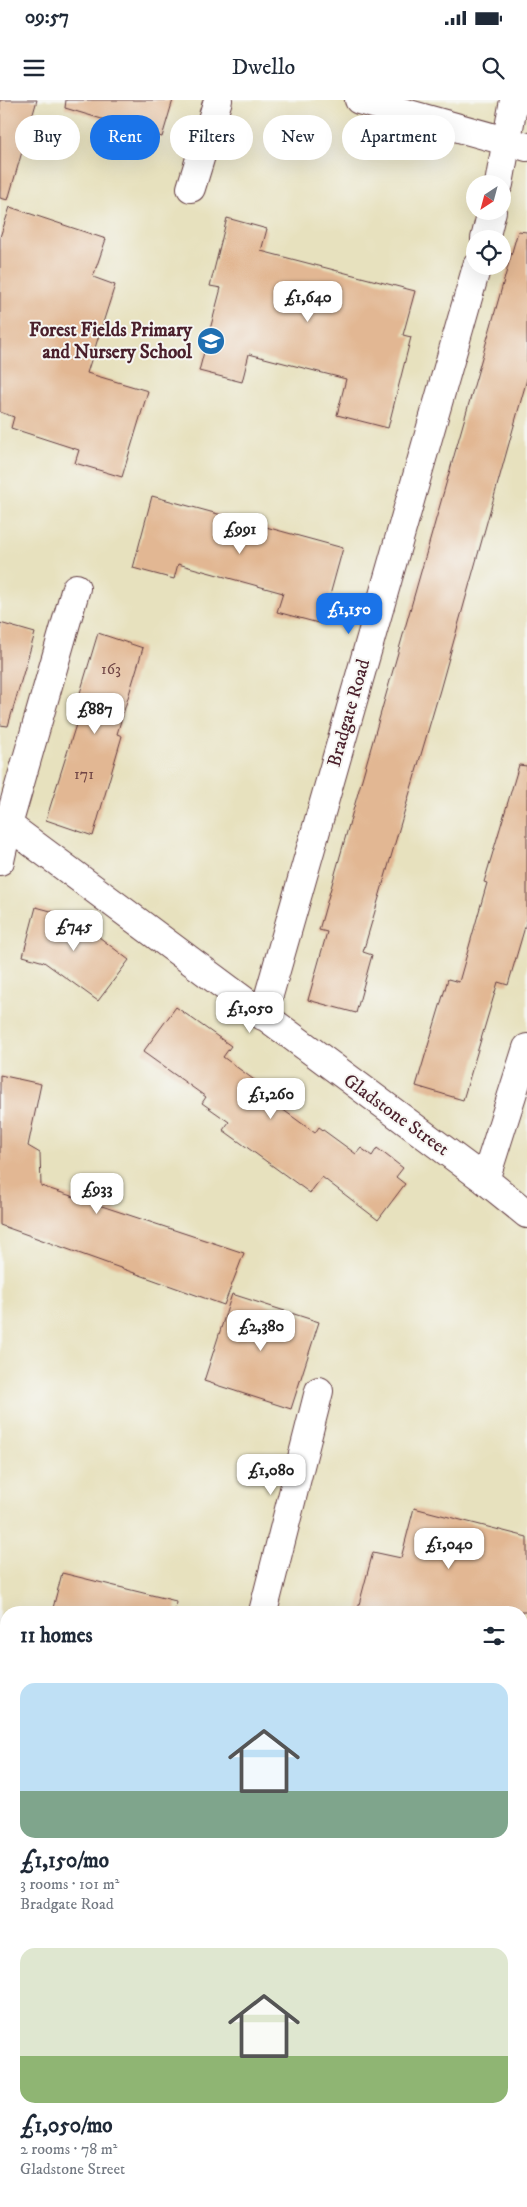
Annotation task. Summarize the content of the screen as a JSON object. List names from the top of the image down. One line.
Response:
{"streets":{"street":["Bradgate Road","Gladstone Street"]},"crossings":[["Bradgate Road","Gladstone Street"]],"places":{"school or university":["Forest Fields Primary and Nursery School"]},"house_numbers":["163","171"],"north":"bottom left","page":{"status":"09:57","header":"Dwello","chip":["Buy","Rent","Filters","New","Apartment"],"price":["£1,640","£991","£1,150","£887","£745","£1,050","£1,260","£933","£2,380","£1,080","£1,040"],"heading":"11 homes","list":[{"name":"£1,150/mo","note":"3 rooms · 101 m² · Bradgate Road"},{"name":"£1,050/mo","note":"2 rooms · 78 m² · Gladstone Street"}]}}
